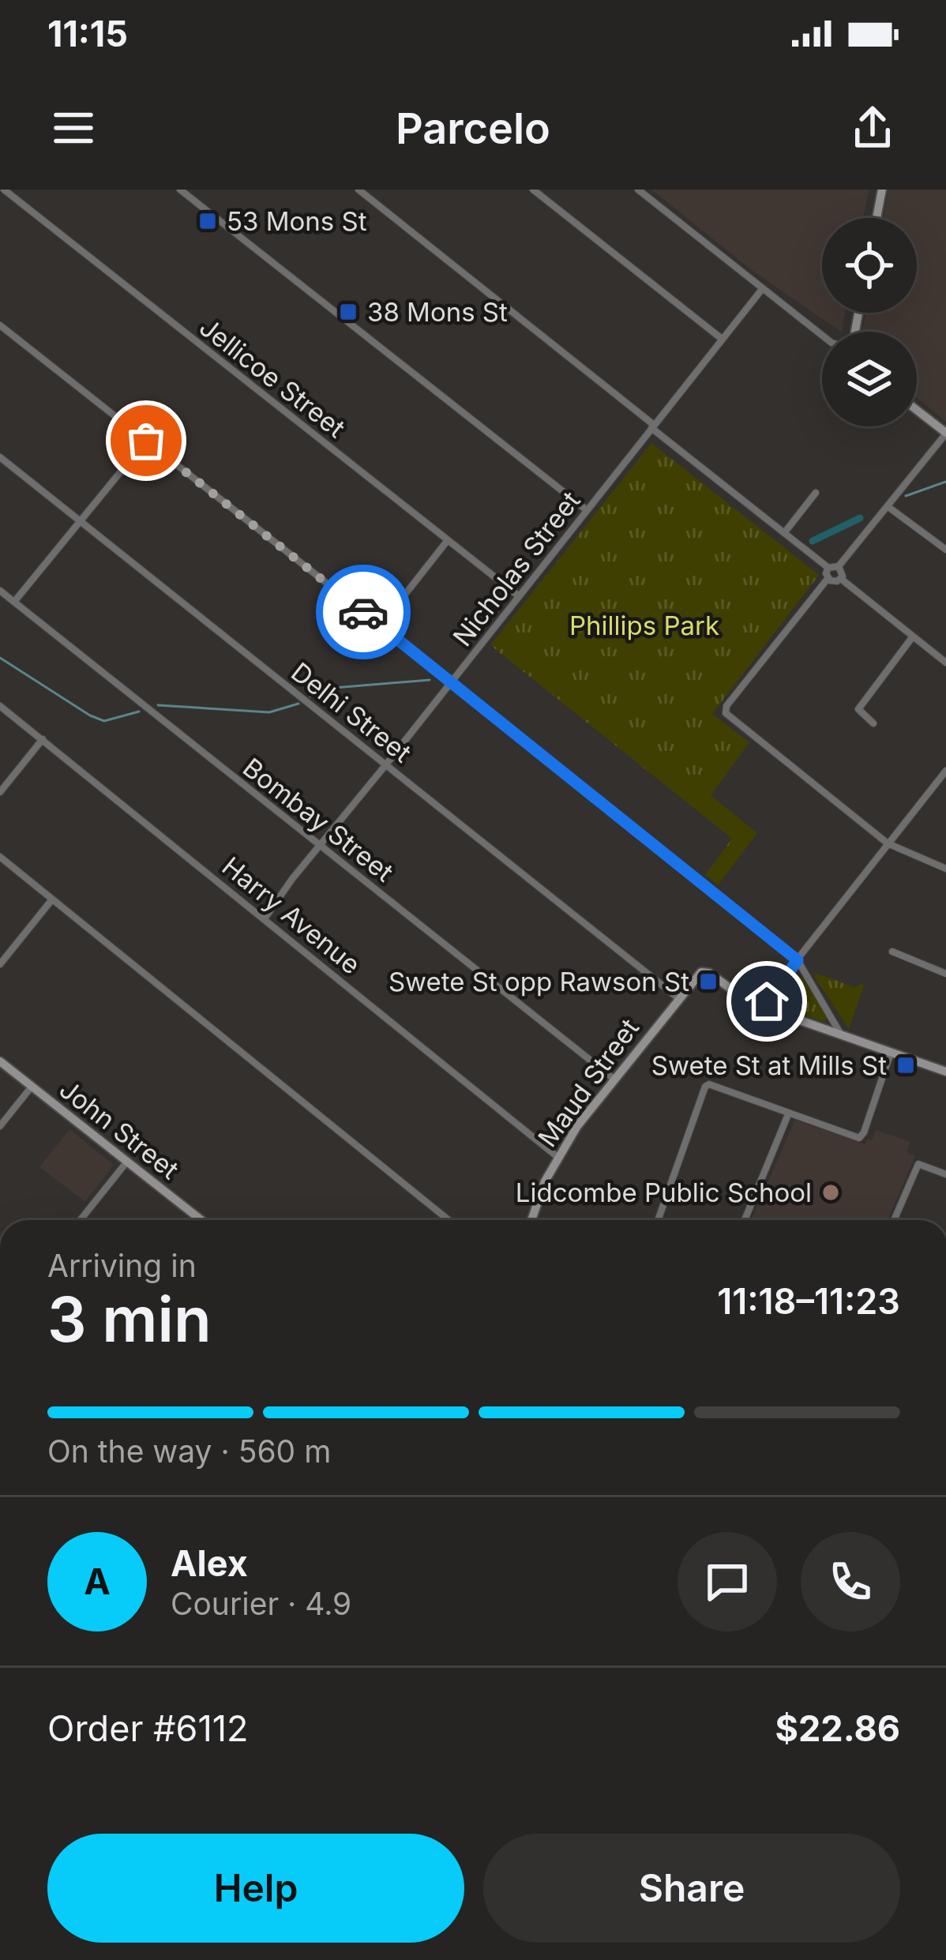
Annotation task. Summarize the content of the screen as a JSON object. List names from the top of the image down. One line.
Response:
{"streets":{"street":["Jellicoe Street","Nicholas Street","Delhi Street","Bombay Street","Harry Avenue","Maud Street","John Street"]},"crossings":[["Jellicoe Street","Nicholas Street"],["Nicholas Street","Delhi Street"],["Nicholas Street","Bombay Street"],["Nicholas Street","Harry Avenue"],["Delhi Street","Maud Street"],["Bombay Street","Maud Street"],["Harry Avenue","Maud Street"]],"parks":["Phillips Park"],"places":{"transit":["53 Mons St","38 Mons St","Swete St opp Rawson St","Swete St at Mills St"],"other":["Lidcombe Public School"]},"page":{"status":"11:15","header":"Parcelo","heading":["3 min","Arriving in","11:18–11:23"],"panel":["Alex","Courier · 4.9","Order #6112","$22.86"],"bar":"On the way · 560 m","round":"A","buttons":["Help","Share"]}}
